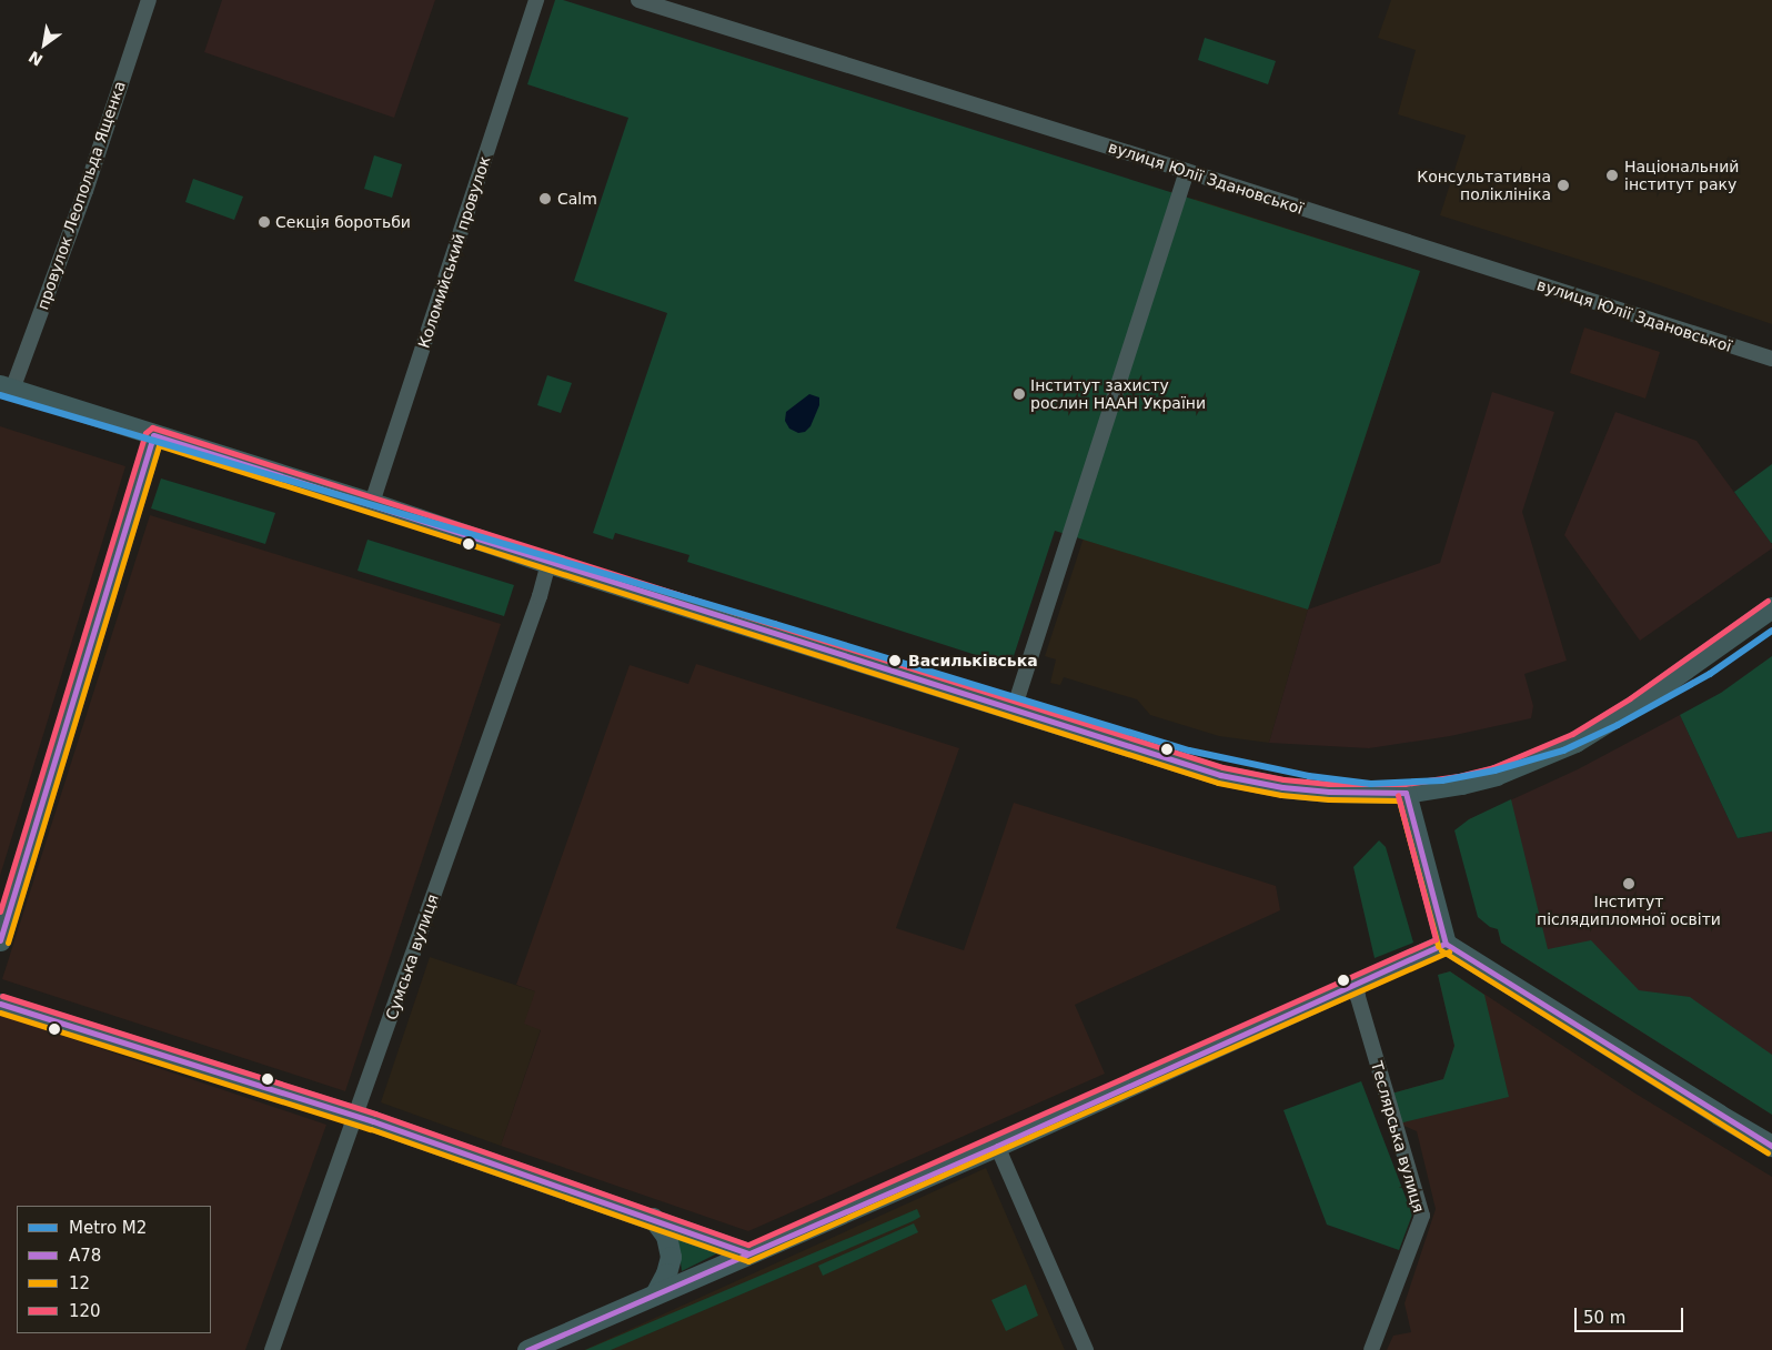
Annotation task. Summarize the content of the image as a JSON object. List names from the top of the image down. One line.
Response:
{"streets":{"street":["вулиця Юлії Здановської","провулок Леопольда Ященка","Коломийський провулок","Сумська вулиця","Теслярська вулиця"]},"places":["Національний інститут раку","Консультативна поліклініка","Calm","Секція боротьби","Інститут захисту рослин НААН України","Васильківська","Інститут післядипломної освіти"],"lines":["metro line M2","transit line 120","transit line А78","transit line 12"],"legend":["Metro M2","А78","12","120"],"scale_bar":"50 m","north":"bottom left"}
